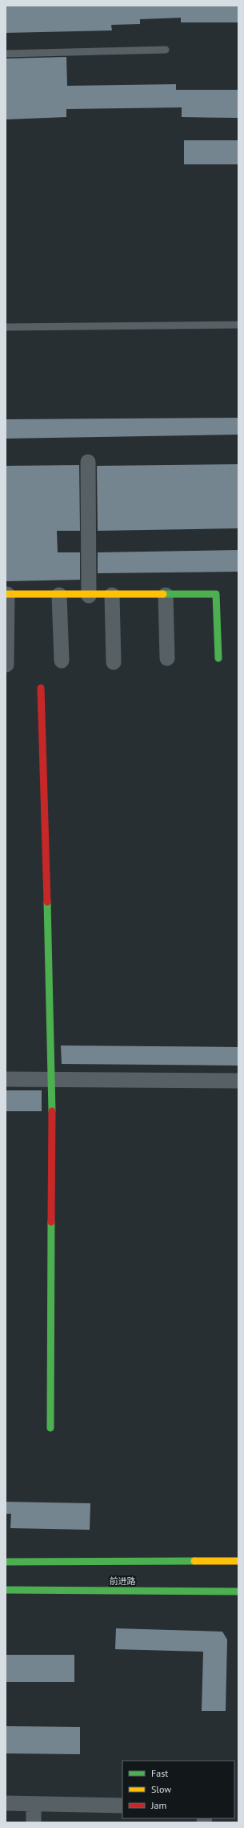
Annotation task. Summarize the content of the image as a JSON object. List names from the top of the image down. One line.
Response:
{"streets":{"street":["前进路"]},"legend":["Fast","Slow","Jam"]}
